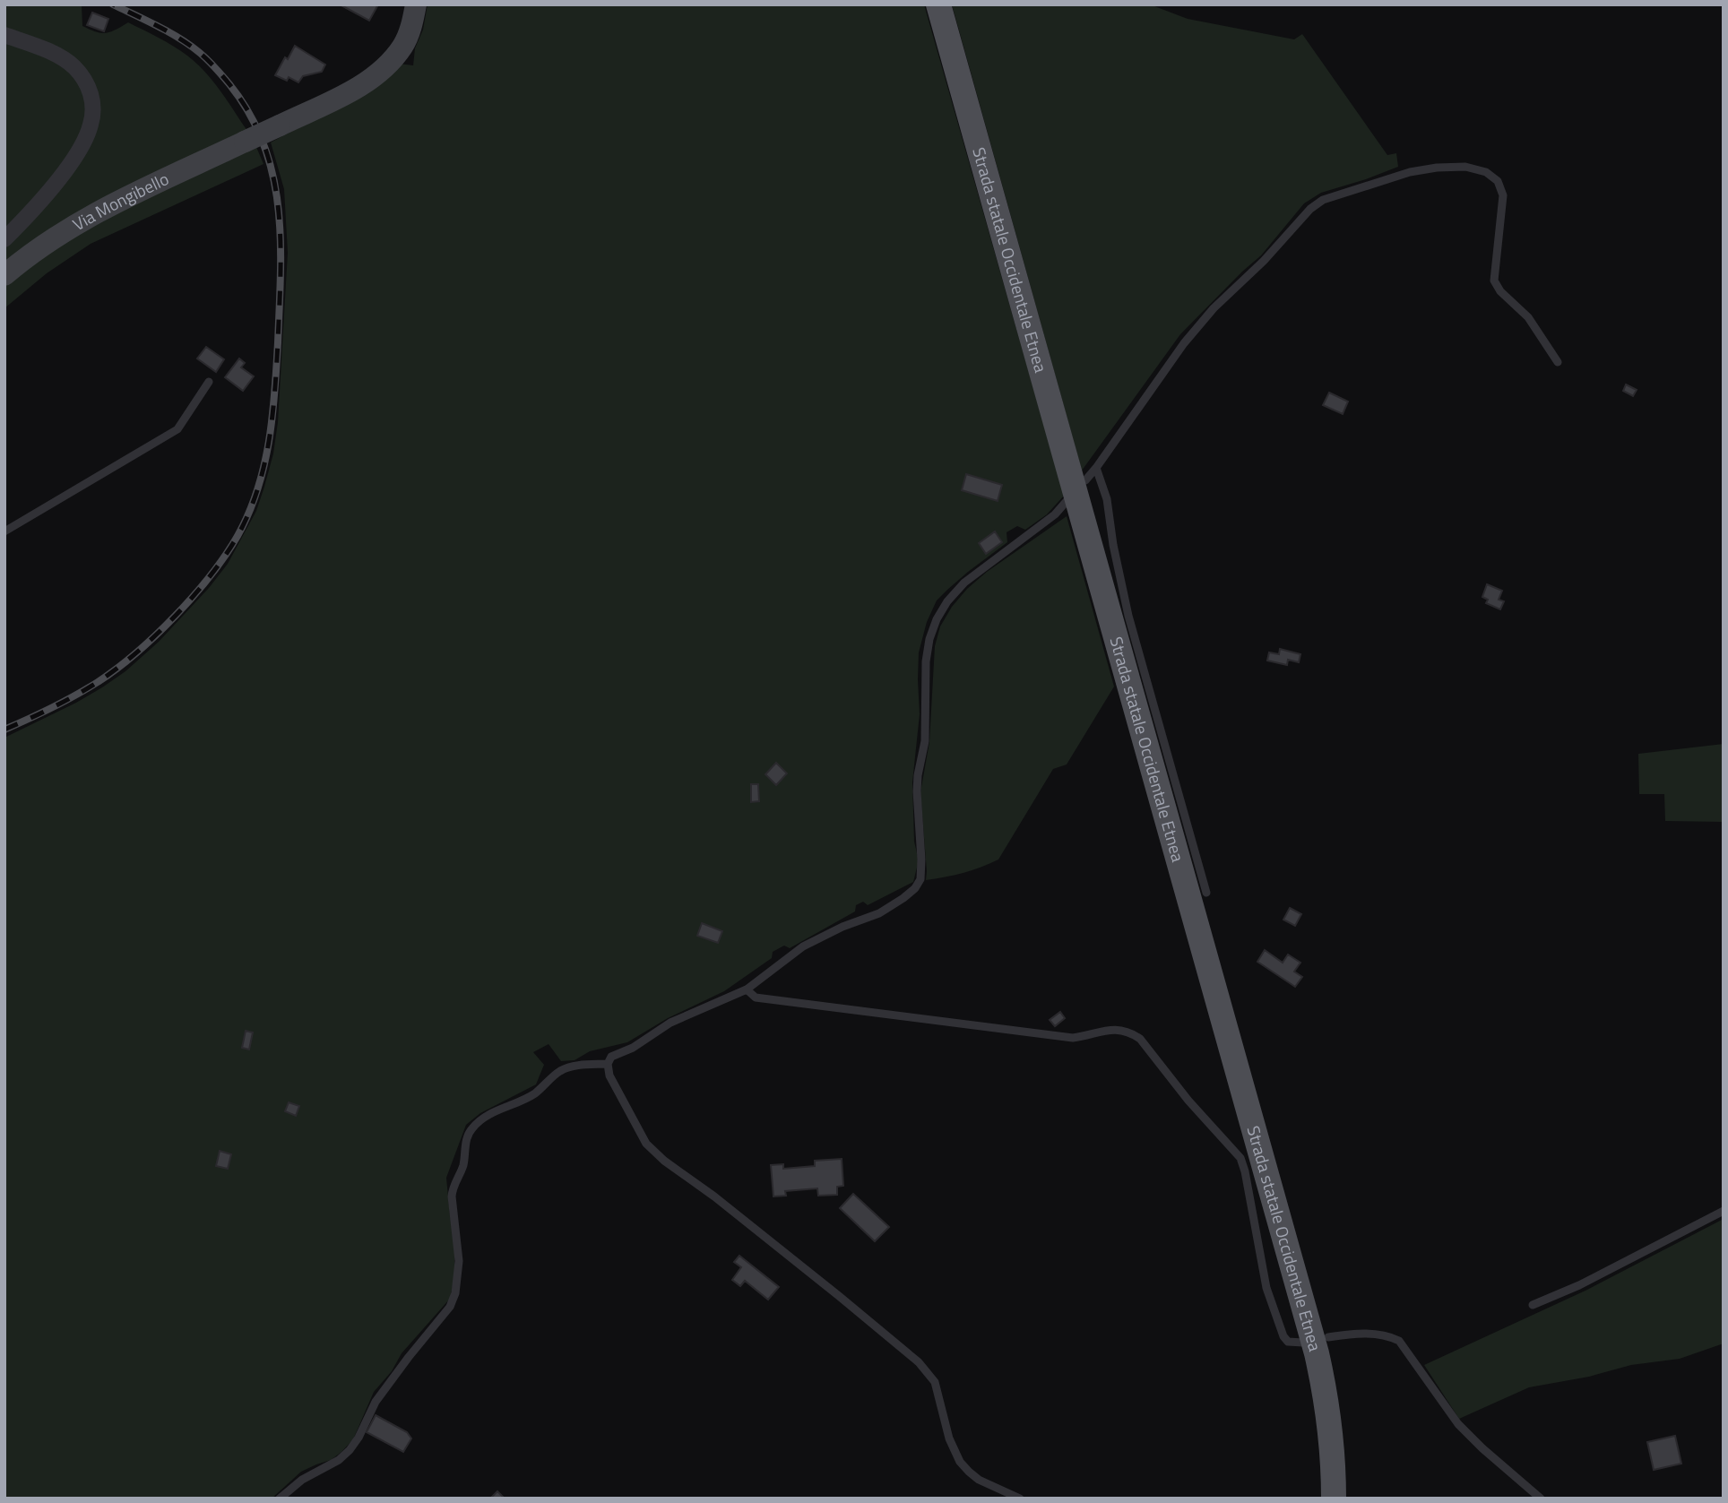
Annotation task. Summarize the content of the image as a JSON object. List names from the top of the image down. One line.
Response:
{"streets":{"main road":["Strada statale Occidentale Etnea"],"street":["Via Mongibello"]}}
